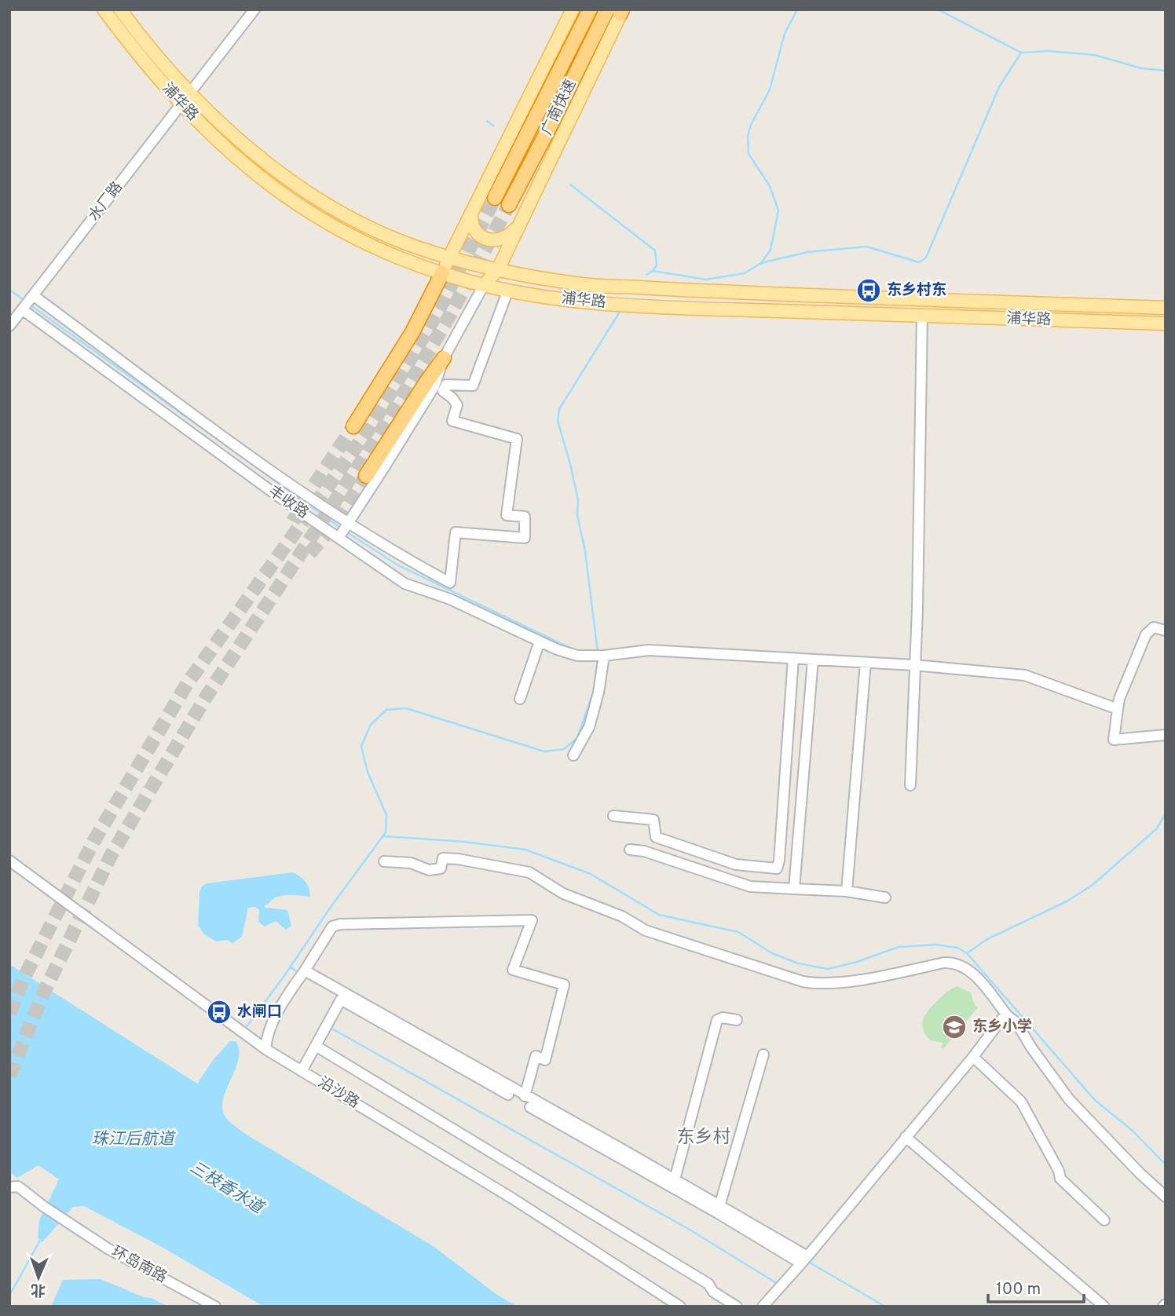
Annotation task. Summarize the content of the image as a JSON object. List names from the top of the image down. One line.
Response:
{"streets":{"highway":["广南快速"],"main road":["浦华路"],"street":["水厂路","丰收路","沿沙路","环岛南路"]},"crossings":[["浦华路","水厂路"],["水厂路","丰收路"]],"districts":["东乡村"],"water":["珠江后航道","三枝香水道"],"places":{"bus stop":["东乡村东","水闸口"],"school or university":["东乡小学"]},"scale_bar":"100 m","north":"bottom"}
